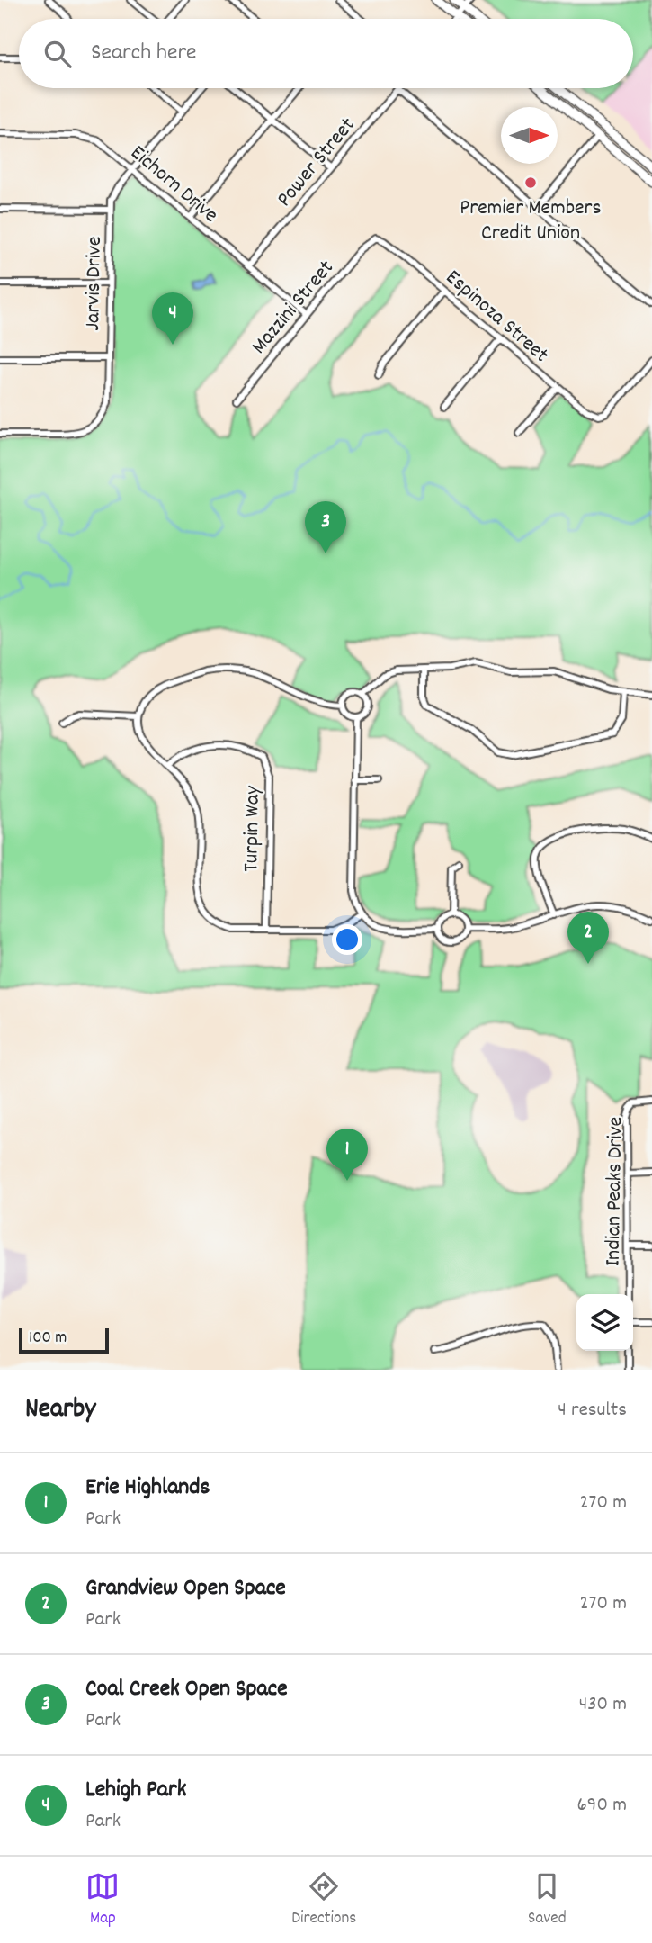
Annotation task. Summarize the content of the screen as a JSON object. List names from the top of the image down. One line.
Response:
{"streets":{"street":["Power Street","Eichorn Drive","Jarvis Drive","Mazzini Street","Espinoza Street","Turpin Way","Indian Peaks Drive"]},"crossings":[["Power Street","Eichorn Drive"],["Eichorn Drive","Jarvis Drive"],["Eichorn Drive","Mazzini Street"],["Mazzini Street","Espinoza Street"]],"places":["Premier Members Credit Union"],"scale_bar":"100 m","north":"right","page":{"search":"Search here","pins":["4","3","2","1"],"scale":"100 m","heading":["Nearby","4 results"],"list":[{"mark":"1","name":"Erie Highlands","note":"Park","value":"270 m"},{"mark":"2","name":"Grandview Open Space","note":"Park","value":"270 m"},{"mark":"3","name":"Coal Creek Open Space","note":"Park","value":"430 m"},{"mark":"4","name":"Lehigh Park","note":"Park","value":"690 m"}],"nav":["Map","Directions","Saved"]}}
